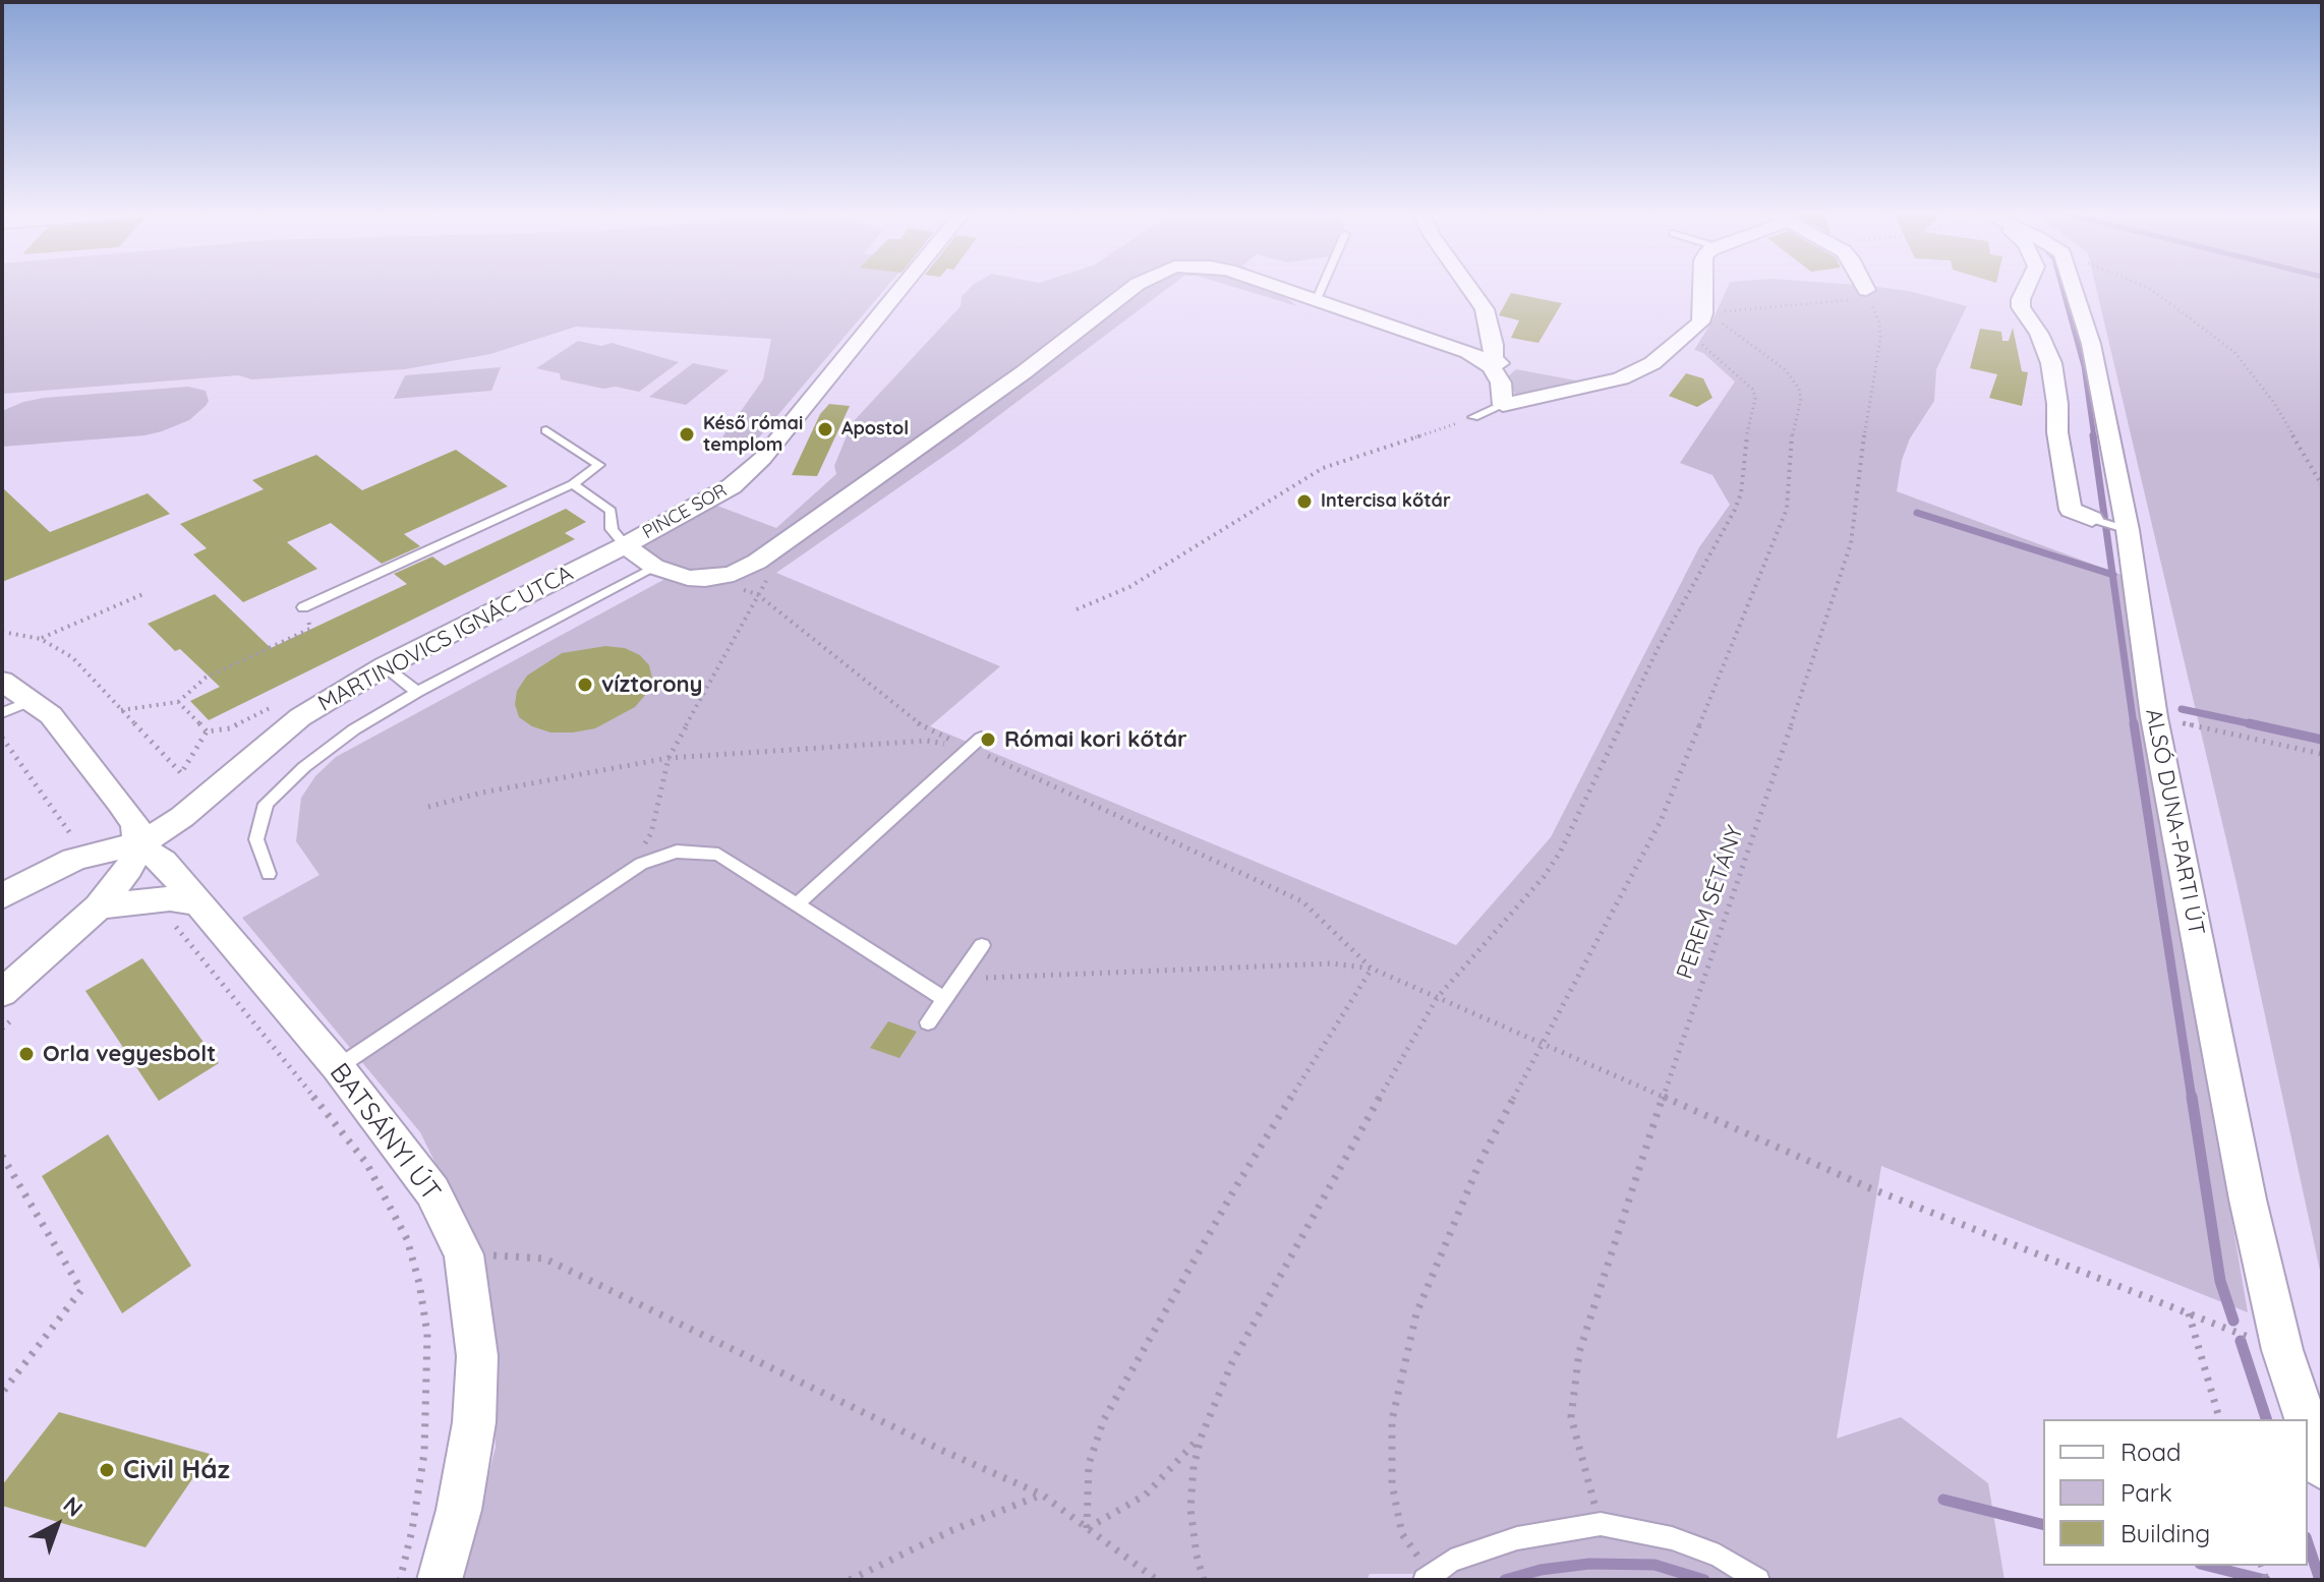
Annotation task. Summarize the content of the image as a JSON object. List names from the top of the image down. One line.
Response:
{"streets":{"street":["PINCE SOR","MARTINOVICS IGNÁC UTCA","ALSÓ DUNA-PARTI ÚT","BATSÁNYI ÚT"],"path":["PEREM SÉTÁNY"]},"crossings":[["PINCE SOR","MARTINOVICS IGNÁC UTCA"],["MARTINOVICS IGNÁC UTCA","BATSÁNYI ÚT"]],"places":["Apostol","Késő római templom","Intercisa kőtár","víztorony","Római kori kőtár","Orla vegyesbolt","Civil Ház"],"legend":["Road","Park","Building"],"north":"top right"}
